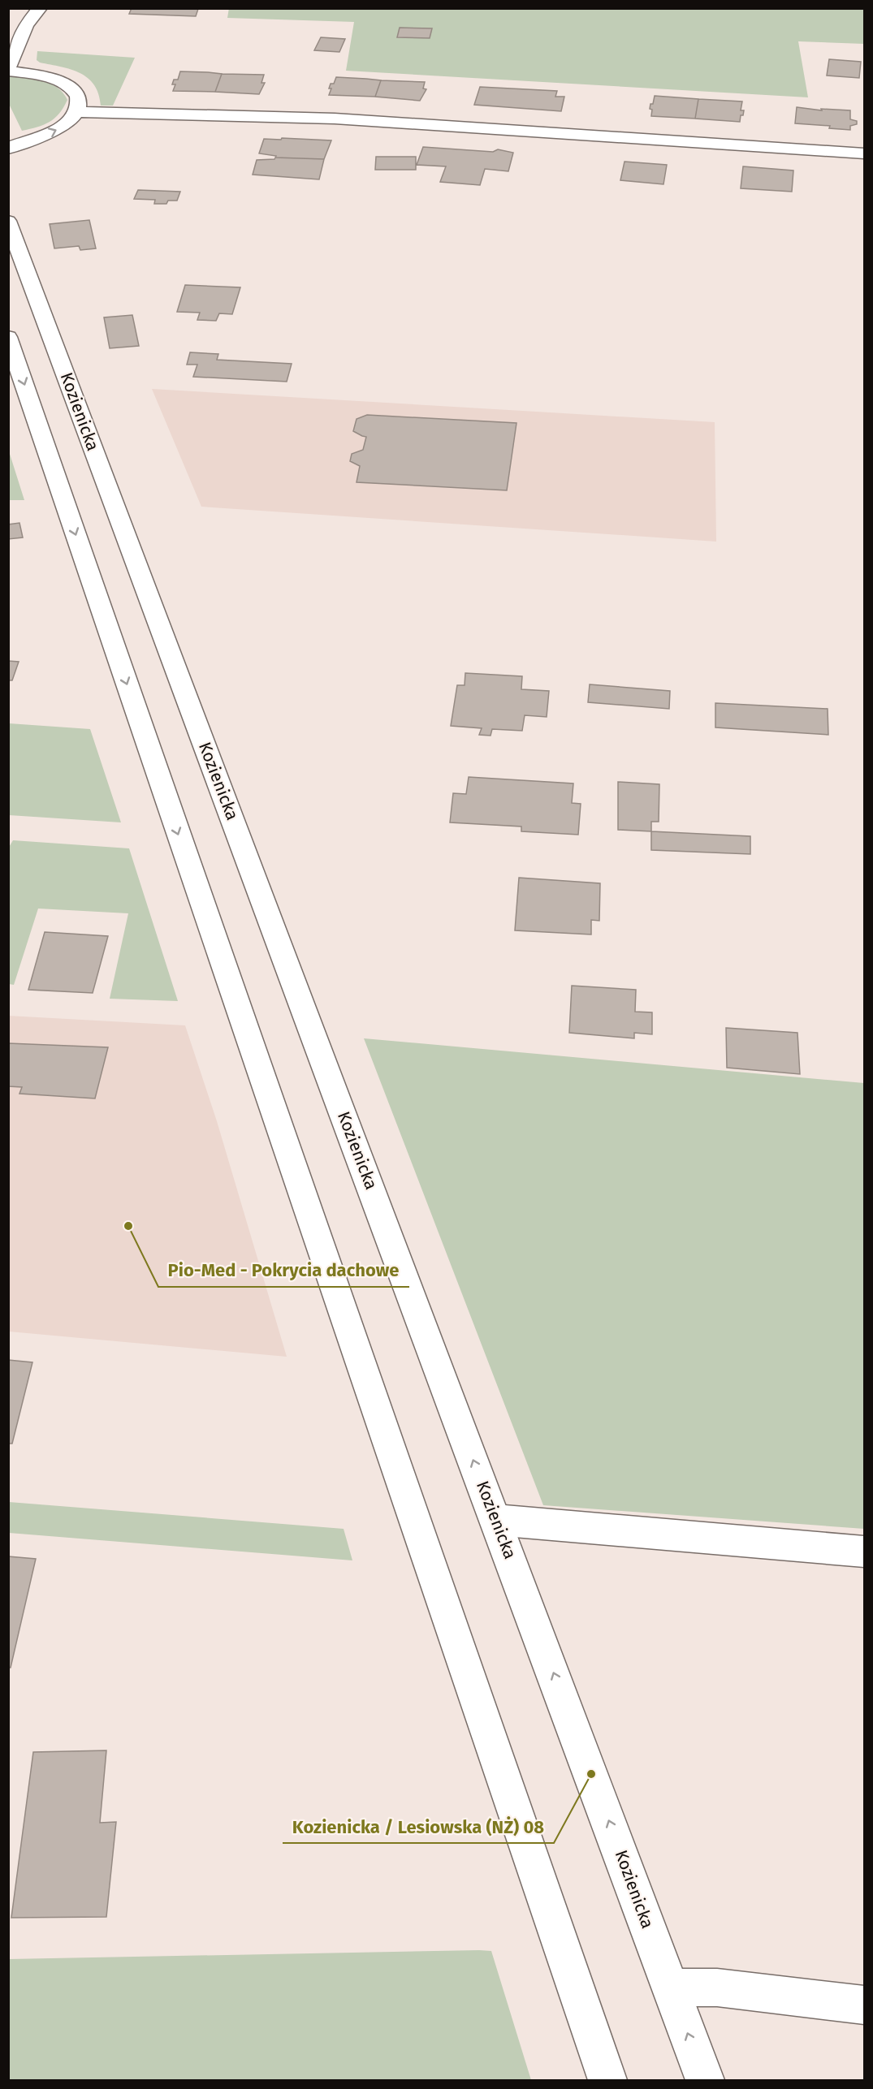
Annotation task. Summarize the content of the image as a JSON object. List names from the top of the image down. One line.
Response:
{"streets":{"main road":["Kozienicka"]},"places":["Pio-Med - Pokrycia dachowe","Kozienicka / Lesiowska (NŻ) 08"]}
